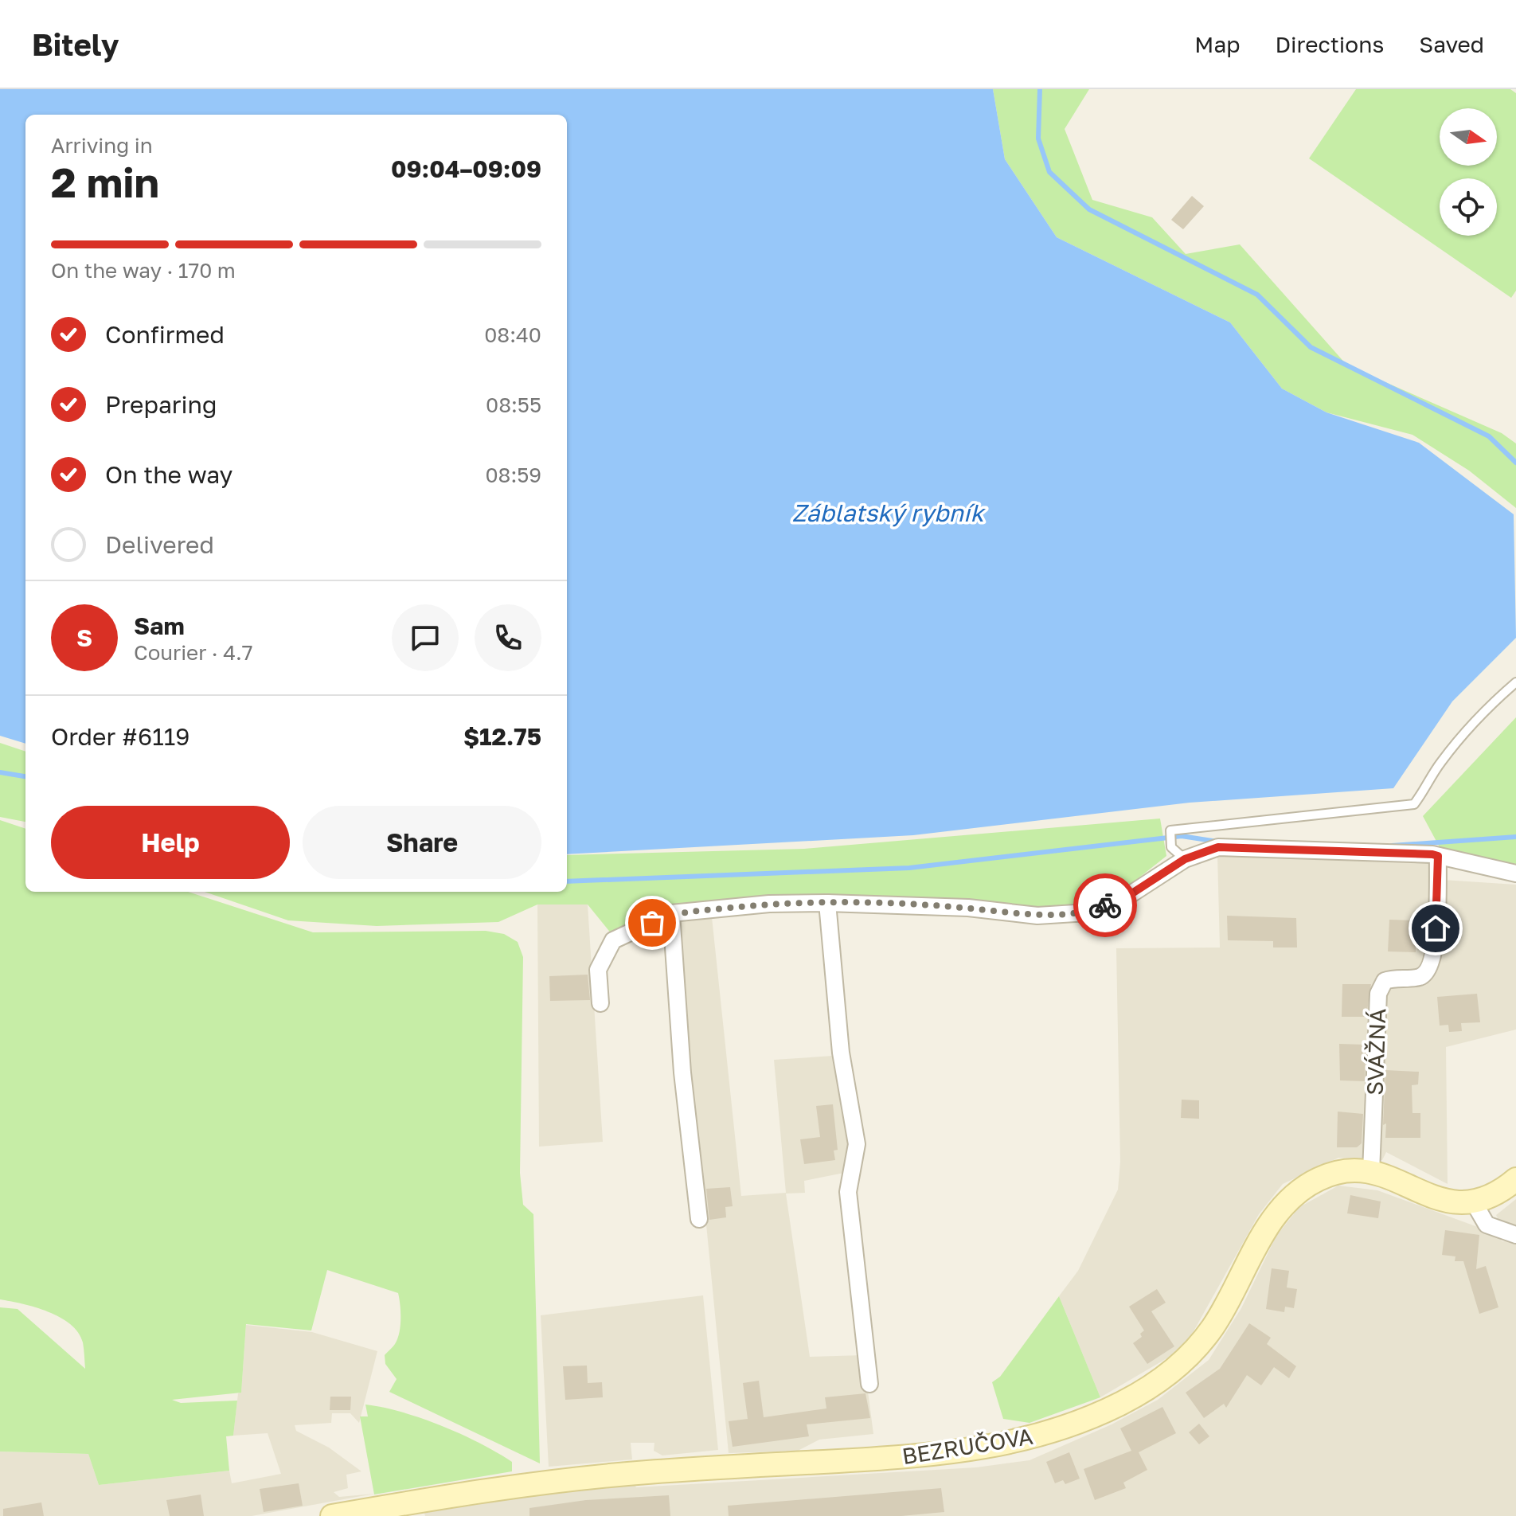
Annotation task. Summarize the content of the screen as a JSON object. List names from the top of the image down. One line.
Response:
{"streets":{"main road":["BEZRUČOVA"],"street":["SVÁŽNÁ"]},"crossings":[["SVÁŽNÁ","BEZRUČOVA"]],"water":["Záblatský rybník"],"north":"right","page":{"header":"Bitely","nav":["Map","Directions","Saved"],"heading":["2 min","Arriving in","09:04–09:09"],"panel":["Sam","Courier · 4.7","Order #6119","$12.75"],"bar":"On the way · 170 m","list":[["Confirmed","08:40"],["Preparing","08:55"],["On the way","08:59"],"Delivered"],"round":"S","buttons":["Help","Share"]}}
